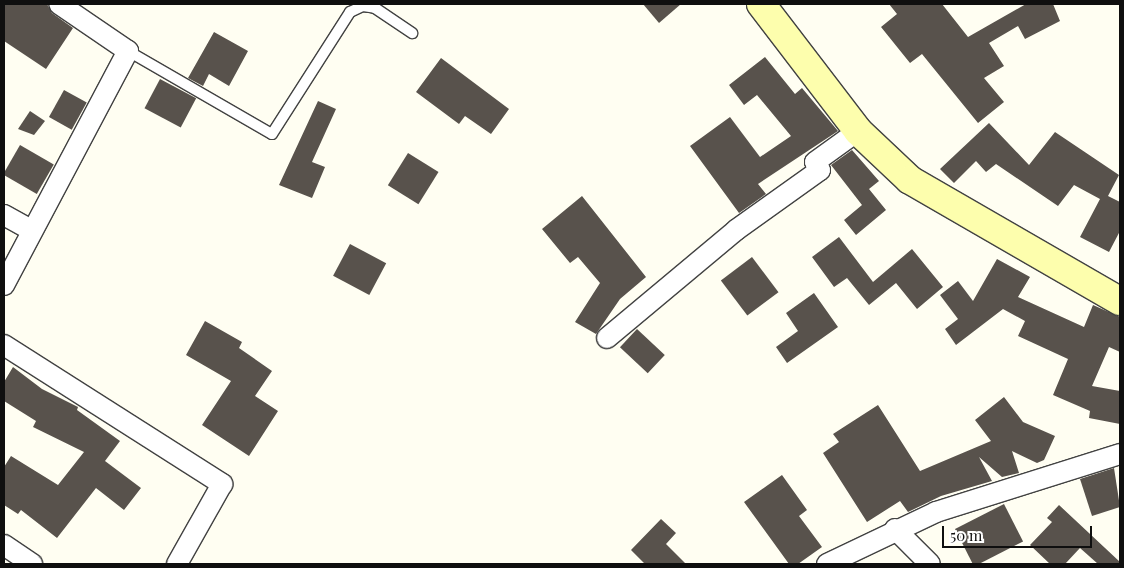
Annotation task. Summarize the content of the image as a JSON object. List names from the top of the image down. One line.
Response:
{"scale_bar":"50 m"}
